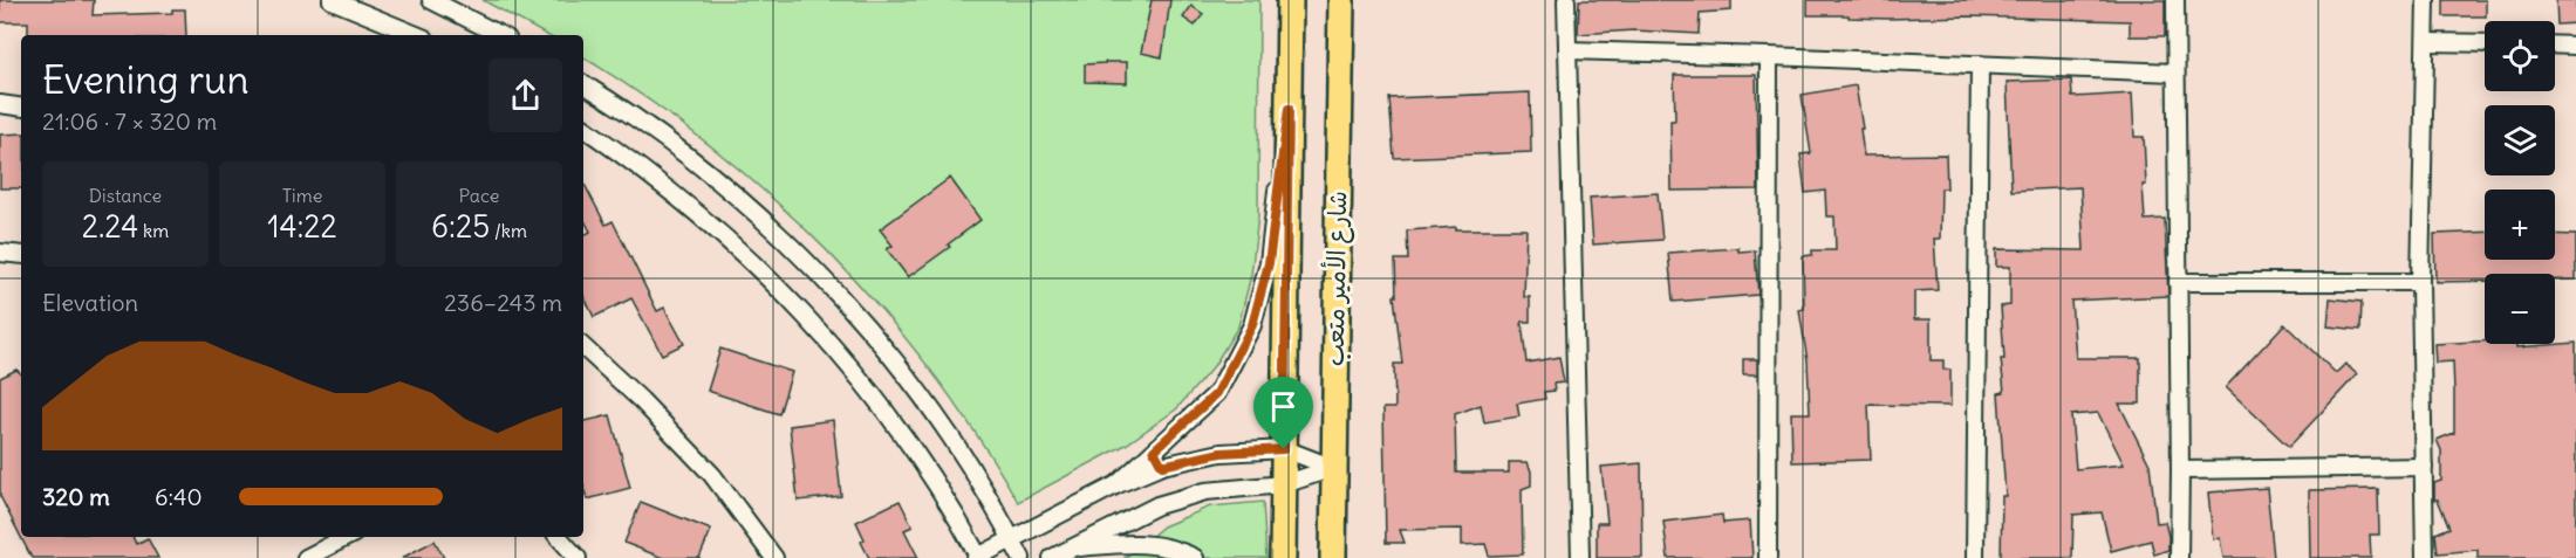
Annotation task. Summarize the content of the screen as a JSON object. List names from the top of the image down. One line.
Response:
{"streets":{"main road":["شارع الأمير متعب"]},"page":{"map_buttons":["+","−"],"heading":["Evening run","21:06 · 7 × 320 m"],"stats":[["Distance","2.24 km"],["Time","14:22"],["Pace","6:25 /km"]],"chart":["Elevation","236–243 m"],"list":[{"name":"320 m","note":"6:40"}]}}
